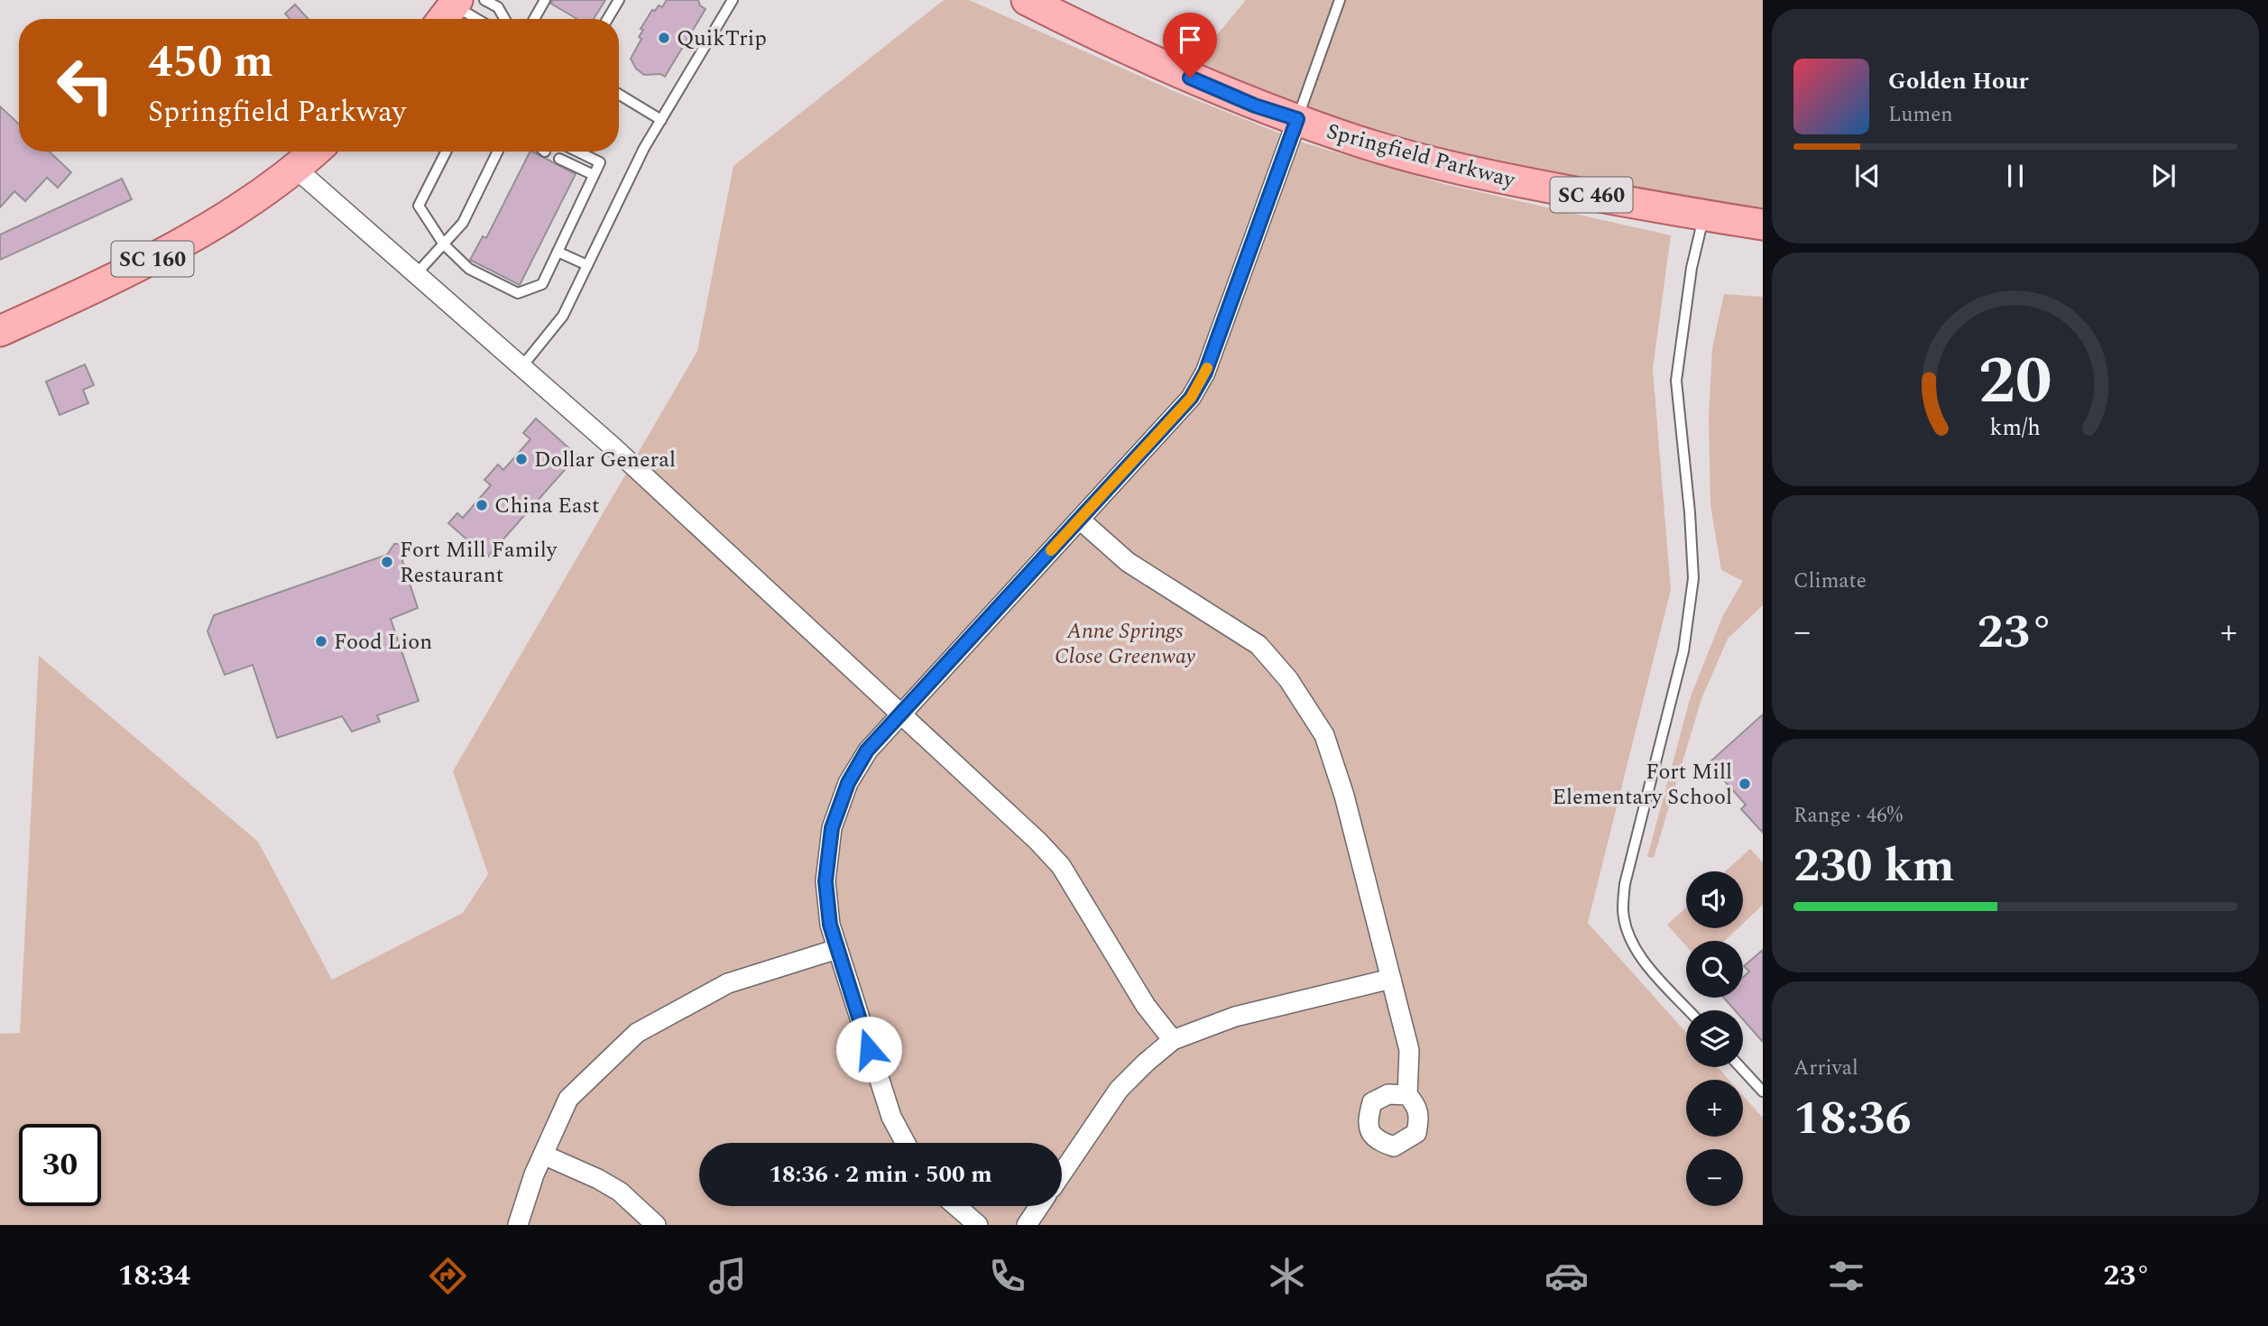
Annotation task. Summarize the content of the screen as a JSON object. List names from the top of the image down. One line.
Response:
{"streets":{"main road":["Springfield Parkway","SC 460","SC 160"]},"parks":["Anne Springs Close Greenway"],"places":["QuikTrip","Dollar General","China East","Fort Mill Family Restaurant","Food Lion","Fort Mill Elementary School"],"page":{"turn":["450 m","Springfield Parkway"],"song":["Golden Hour","Lumen"],"tile":["Climate",["Range · 46%","230 km"],["Arrival","18:36"]],"heat":["−","23°","+"],"map_buttons":["+","−"],"limit":"30","trip":"18:36 · 2 min · 500 m","tabs":["18:34","23°"],"gauge":["20","km/h"]}}
